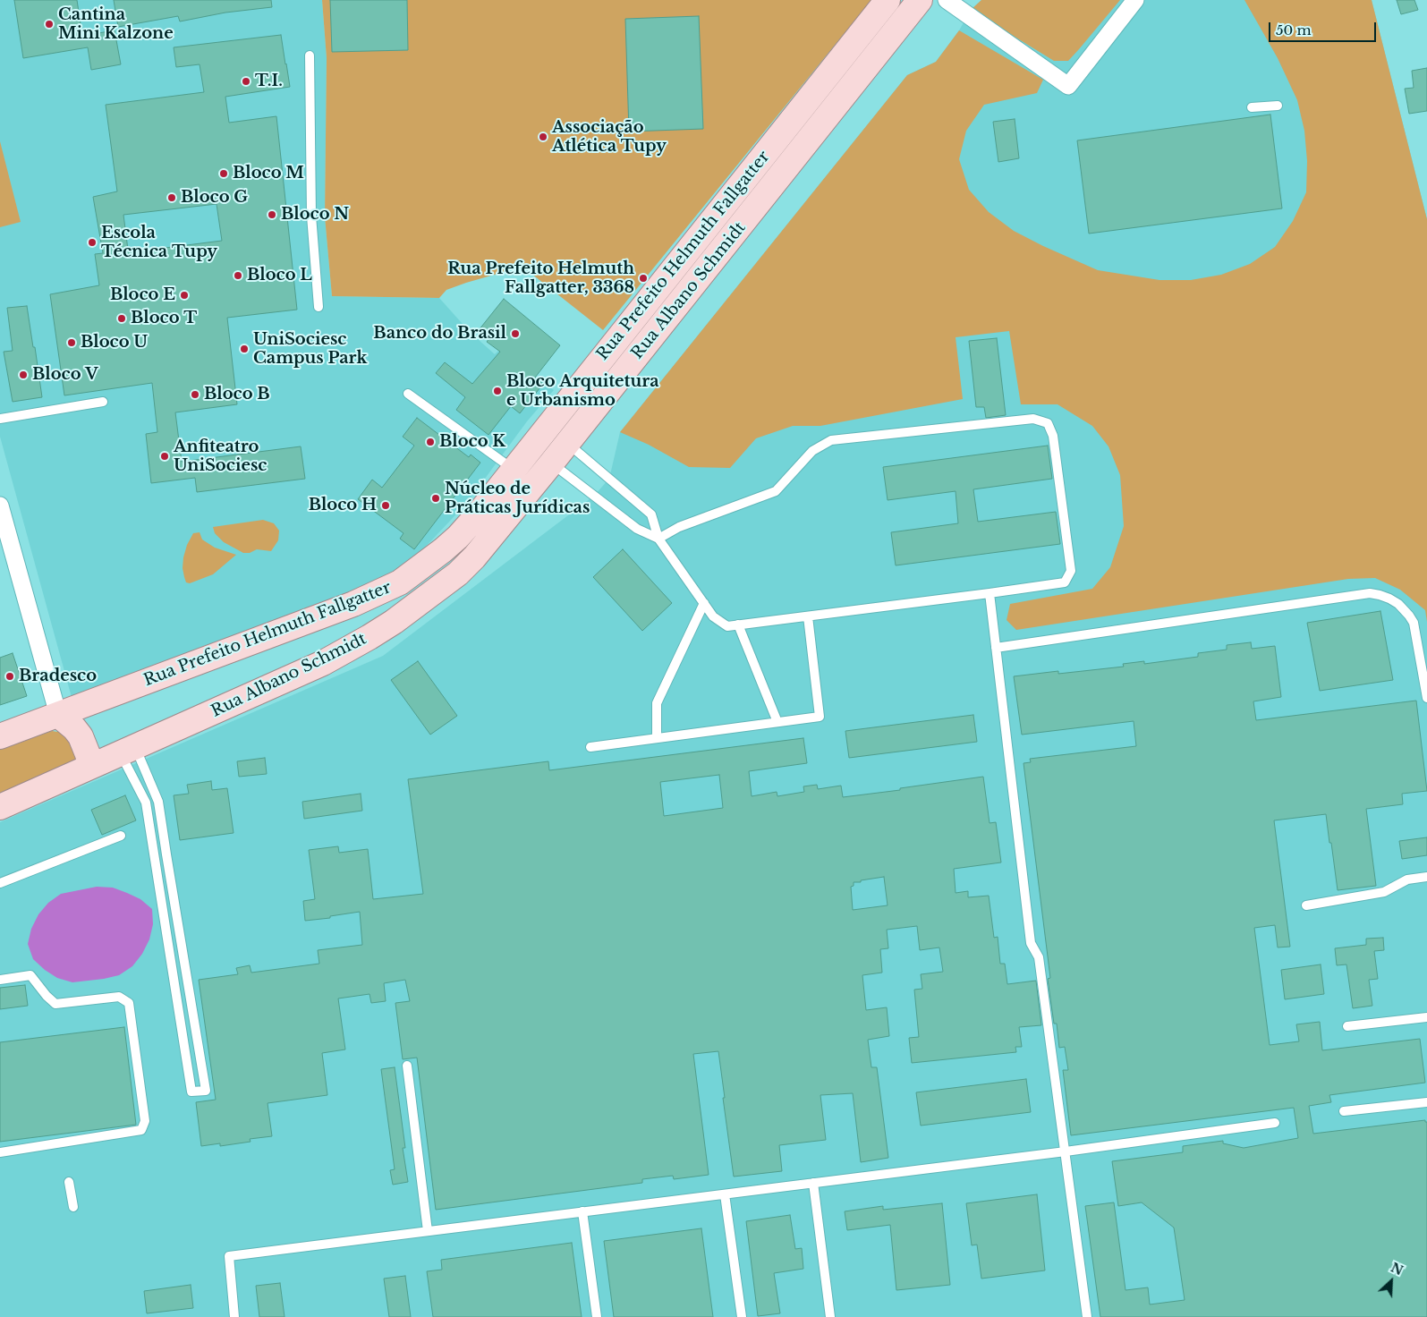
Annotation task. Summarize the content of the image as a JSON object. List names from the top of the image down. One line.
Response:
{"streets":{"main road":["Rua Prefeito Helmuth Fallgatter","Rua Albano Schmidt"]},"places":["Cantina Mini Kalzone","T.I.","Associação Atlética Tupy","Bloco M","Bloco G","Bloco N","Escola Técnica Tupy","Bloco L","Rua Prefeito Helmuth Fallgatter, 3368","Bloco E","Bloco T","Banco do Brasil","Bloco U","UniSociesc Campus Park","Bloco V","Bloco Arquitetura e Urbanismo","Bloco B","Bloco K","Anfiteatro UniSociesc","Núcleo de Práticas Jurídicas","Bloco H","Bradesco"],"scale_bar":"50 m","north":"top right"}
